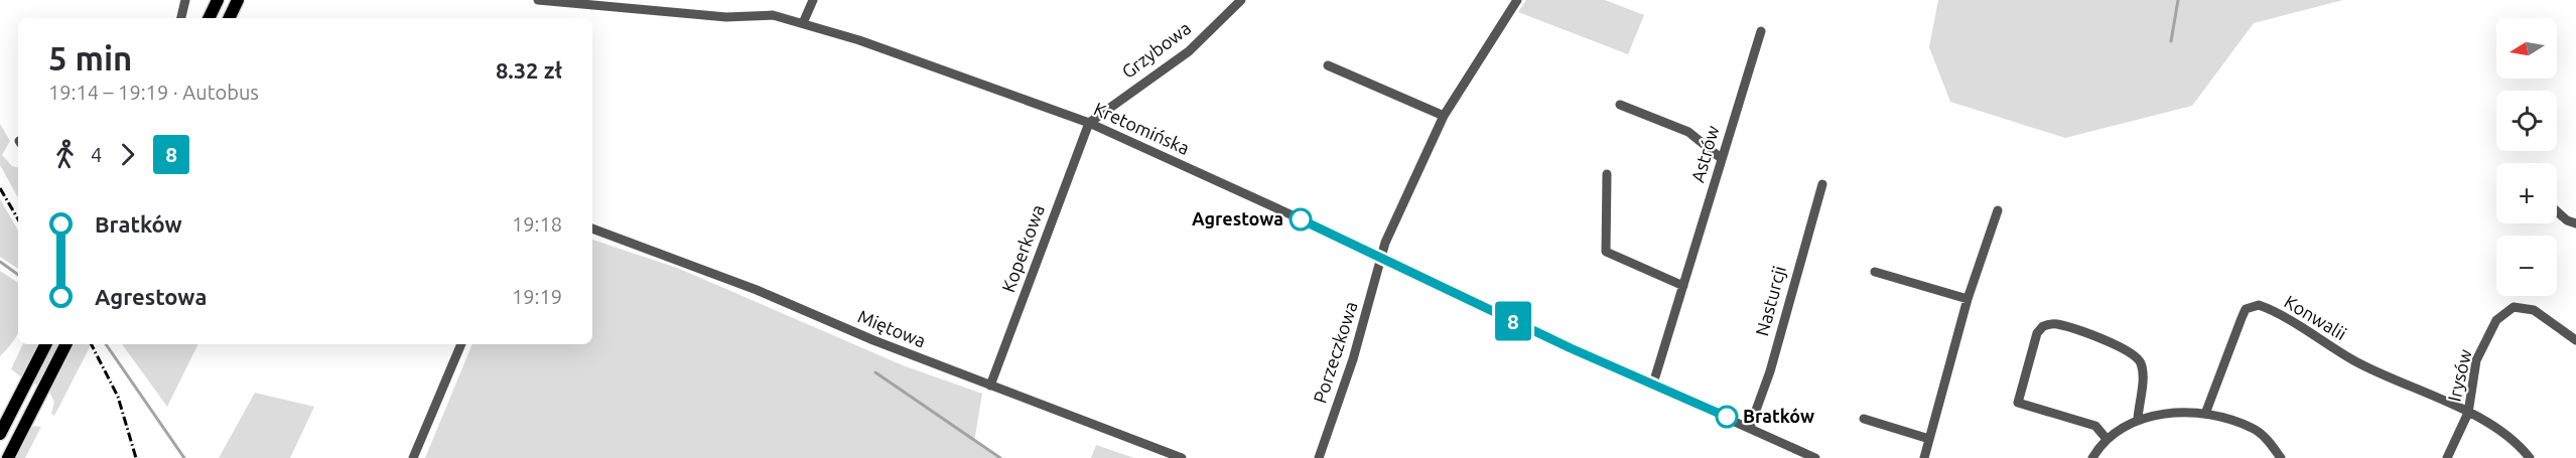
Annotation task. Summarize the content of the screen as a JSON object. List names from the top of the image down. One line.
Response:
{"streets":{"street":["Grzybowa","Kretomińska","Astrów","Koperkowa","Nasturcji","Konwalii","Miętowa","Porzeczkowa","Irysów"]},"crossings":[["Grzybowa","Kretomińska"],["Grzybowa","Koperkowa"],["Kretomińska","Astrów"],["Kretomińska","Koperkowa"],["Kretomińska","Nasturcji"],["Kretomińska","Porzeczkowa"],["Koperkowa","Miętowa"],["Konwalii","Irysów"]],"places":["Agrestowa","Bratków"],"lines":["bus line 8"],"north":"left","page":{"on_map":"8","map_buttons":["+","−"],"heading":["5 min","19:14 – 19:19 · Autobus","8.32 zł"],"legs":["4","8"],"list":[{"name":"Bratków","value":"19:18"},{"name":"Agrestowa","value":"19:19"}]}}
